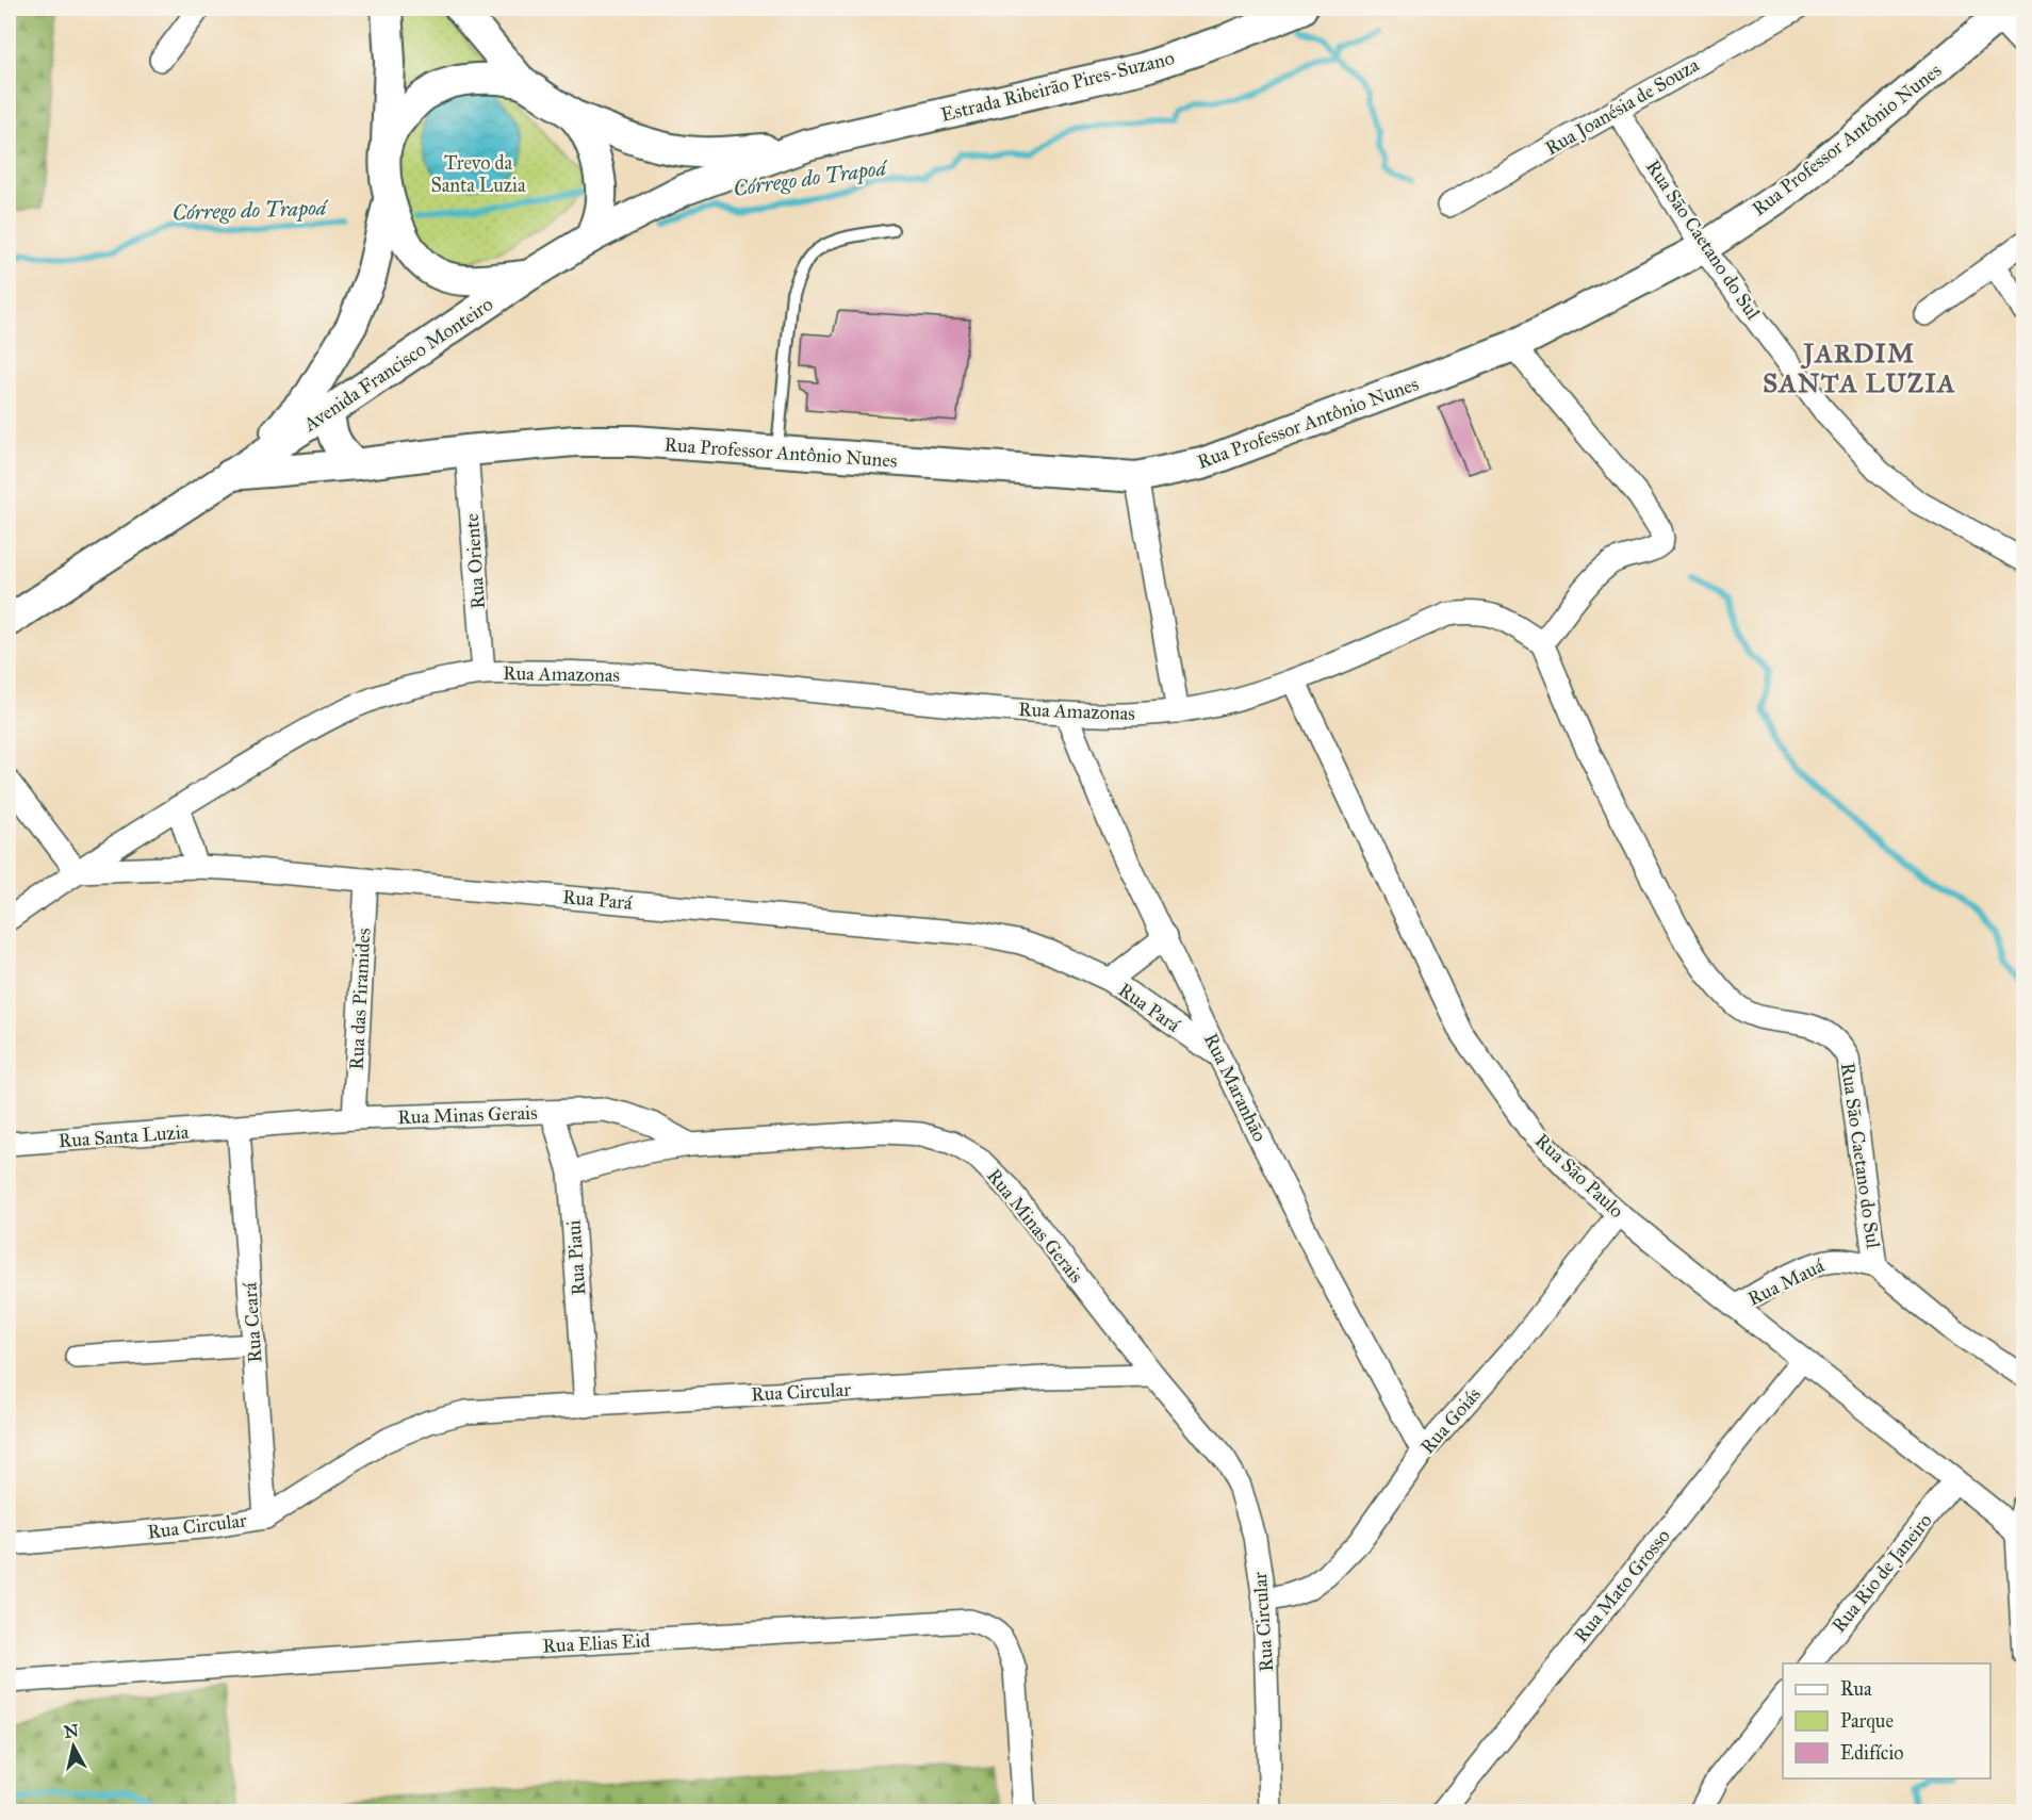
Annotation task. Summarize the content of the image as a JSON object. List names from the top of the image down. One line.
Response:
{"streets":{"main road":["Estrada Ribeirão Pires-Suzano","Rua Professor Antônio Nunes","Avenida Francisco Monteiro"],"street":["Rua Joanésia de Souza","Rua São Caetano do Sul","Rua Oriente","Rua Amazonas","Rua Pará","Rua das Piramides","Rua Maranhão","Rua Minas Gerais","Rua Santa Luzia","Rua São Paulo","Rua Piaui","Rua Mauá","Rua Ceará","Rua Circular","Rua Goiás","Rua Rio de Janeiro","Rua Mato Grosso","Rua Elias Eid"]},"crossings":[["Estrada Ribeirão Pires-Suzano","Avenida Francisco Monteiro"],["Rua Joanésia de Souza","Rua São Caetano do Sul"],["Rua Professor Antônio Nunes","Rua São Caetano do Sul"],["Rua Professor Antônio Nunes","Avenida Francisco Monteiro"],["Rua Professor Antônio Nunes","Rua Oriente"],["Rua São Caetano do Sul","Rua Amazonas"],["Rua São Caetano do Sul","Rua Mauá"],["Rua Oriente","Rua Amazonas"],["Rua Amazonas","Rua Pará"],["Rua Amazonas","Rua Maranhão"],["Rua Amazonas","Rua São Paulo"],["Rua Pará","Rua das Piramides"],["Rua Pará","Rua Maranhão"],["Rua das Piramides","Rua Minas Gerais"],["Rua Maranhão","Rua Goiás"],["Rua Minas Gerais","Rua Santa Luzia"],["Rua Minas Gerais","Rua Piaui"],["Rua Minas Gerais","Rua Ceará"],["Rua Minas Gerais","Rua Circular"],["Rua Santa Luzia","Rua Ceará"],["Rua São Paulo","Rua Mauá"],["Rua São Paulo","Rua Goiás"],["Rua São Paulo","Rua Rio de Janeiro"],["Rua São Paulo","Rua Mato Grosso"],["Rua Piaui","Rua Circular"],["Rua Ceará","Rua Circular"],["Rua Circular","Rua Goiás"]],"districts":["JARDIM SANTA LUZIA"],"water":["Córrego do Trapoá"],"parks":["Trevo da Santa Luzia"],"legend":["Rua","Parque","Edifício"],"north":"top"}
